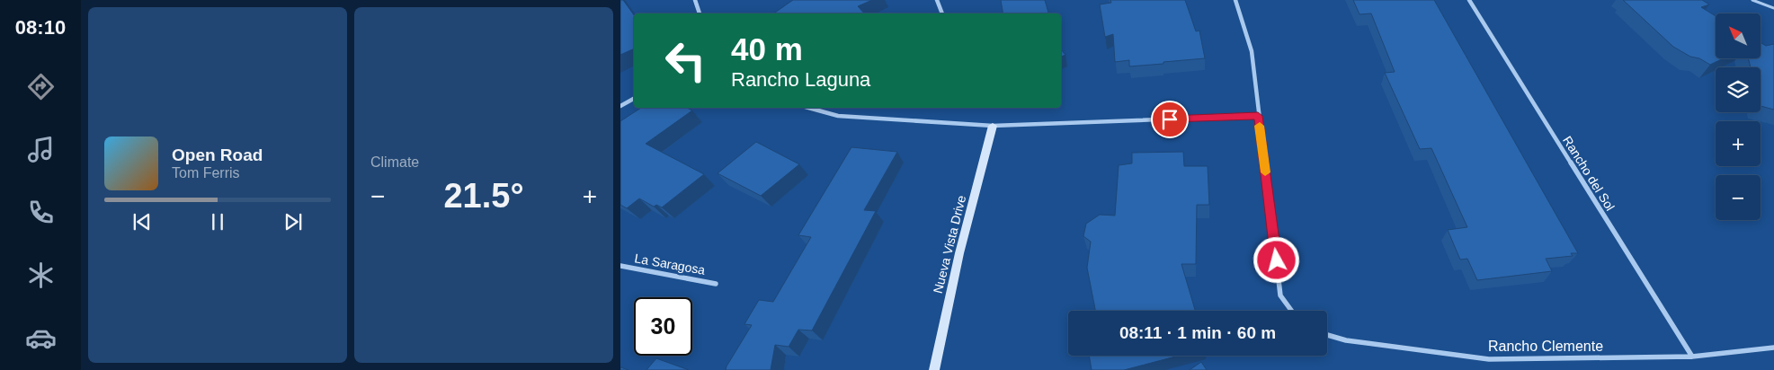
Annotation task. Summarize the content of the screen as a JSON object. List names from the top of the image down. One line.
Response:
{"streets":{"street":["Rancho del Sol","Nueva Vista Drive","La Saragosa","Rancho Clemente"]},"crossings":[["Rancho del Sol","Rancho Clemente"]],"north":"top left","page":{"tabs":"08:10","tile":"Climate","map_buttons":["+","−"],"turn":["40 m","Rancho Laguna"],"song":["Open Road","Tom Ferris"],"heat":["−","21.5°","+"],"limit":"30","trip":"08:11 · 1 min · 60 m"}}
